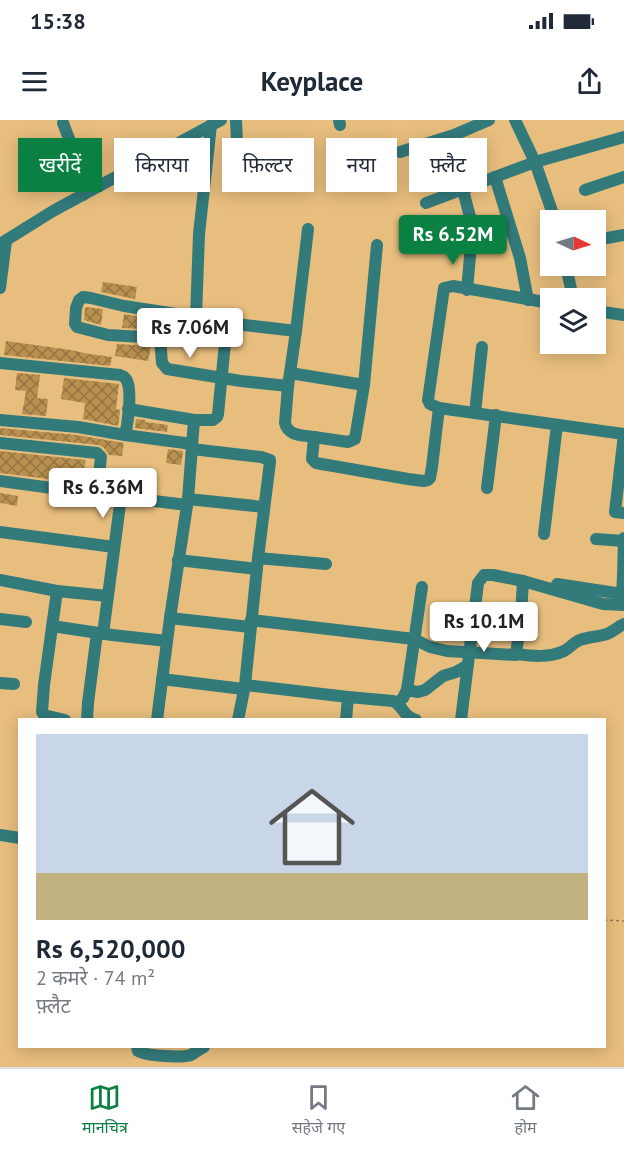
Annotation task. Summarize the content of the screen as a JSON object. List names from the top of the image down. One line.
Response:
{"north":"right","page":{"status":"15:38","header":"Keyplace","chip":["खरीदें","किराया","फ़िल्टर","नया","फ़्लैट"],"price":["Rs 6.52M","Rs 7.06M","Rs 6.36M","Rs 10.1M"],"list":[{"name":"Rs 6,520,000","note":"2 कमरे · 74 m² · फ़्लैट"}],"tabs":["मानचित्र","सहेजे गए","होम"]}}
